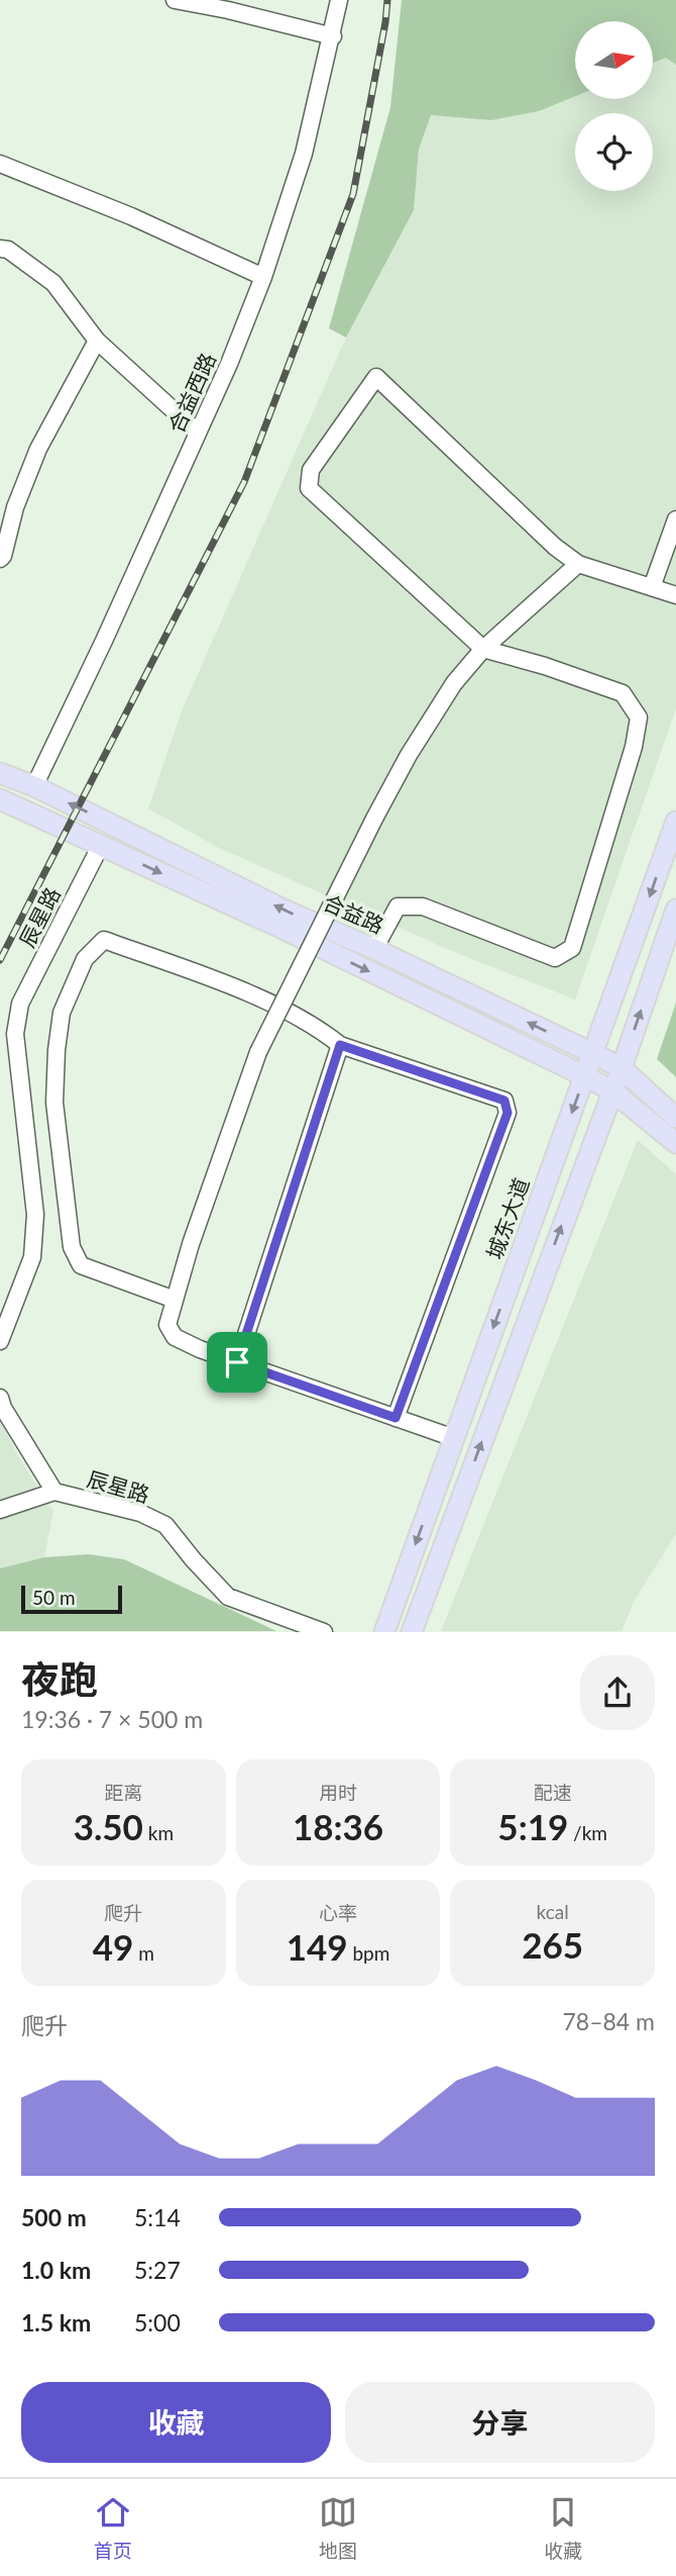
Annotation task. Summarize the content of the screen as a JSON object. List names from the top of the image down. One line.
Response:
{"streets":{"main road":["合益路","城东大道"],"street":["合益西路","辰星路"]},"crossings":[["合益西路","合益路"],["合益路","辰星路"],["合益路","城东大道"]],"scale_bar":"50 m","north":"right","page":{"scale":"50 m","heading":["夜跑","19:36 · 7 × 500 m"],"stats":[["距离","3.50 km"],["用时","18:36"],["配速","5:19 /km"],["爬升","49 m"],["心率","149 bpm"],["kcal","265"]],"chart":["爬升","78–84 m"],"list":[{"name":"500 m","note":"5:14"},{"name":"1.0 km","note":"5:27"},{"name":"1.5 km","note":"5:00"}],"buttons":["收藏","分享"],"tabs":["首页","地图","收藏"]}}
